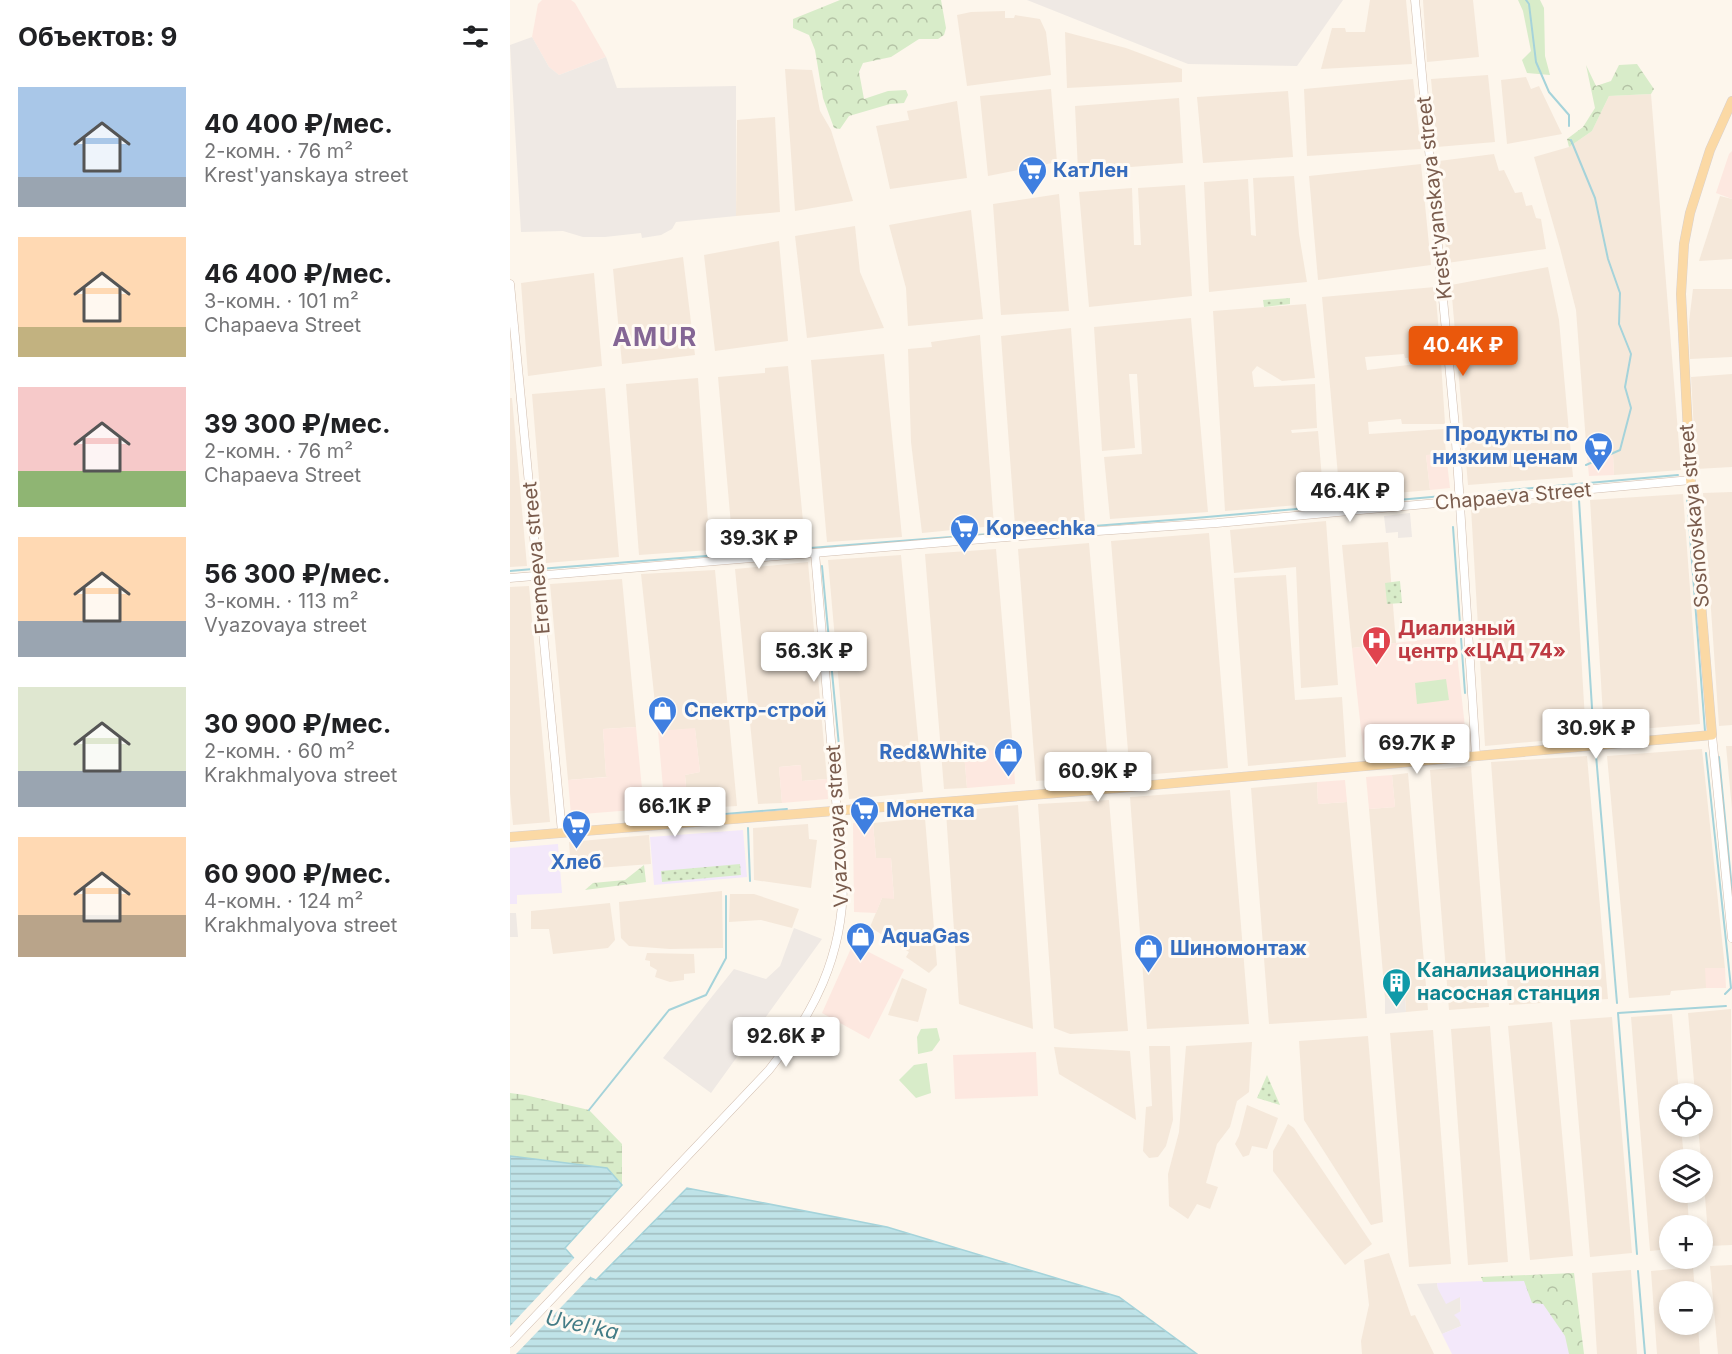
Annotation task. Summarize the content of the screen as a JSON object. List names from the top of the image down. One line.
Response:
{"streets":{"main road":["Sosnovskaya street"],"street":["Krest'yanskaya street","Chapaeva Street","Eremeeva street","Vyazovaya street"]},"crossings":[["Krest'yanskaya street","Chapaeva Street"],["Chapaeva Street","Sosnovskaya street"],["Chapaeva Street","Eremeeva street"],["Chapaeva Street","Vyazovaya street"]],"districts":["AMUR"],"water":["Uvel'ka"],"places":{"supermarket":["КатЛен","Продукты по низким ценам","Kopeechka","Монетка","Хлеб"],"hospital":["Диализный центр «ЦАД 74»"],"shop":["Спектр-строй","Red&White","AquaGas","Шиномонтаж"],"building":["Канализационная насосная станция"]},"page":{"heading":"Объектов: 9","list":[{"name":"40 400 ₽/мес.","note":"2-комн. · 76 m² · Krest'yanskaya street"},{"name":"46 400 ₽/мес.","note":"3-комн. · 101 m² · Chapaeva Street"},{"name":"39 300 ₽/мес.","note":"2-комн. · 76 m² · Chapaeva Street"},{"name":"56 300 ₽/мес.","note":"3-комн. · 113 m² · Vyazovaya street"},{"name":"30 900 ₽/мес.","note":"2-комн. · 60 m² · Krakhmalyova street"},{"name":"60 900 ₽/мес.","note":"4-комн. · 124 m² · Krakhmalyova street"}],"price":["40.4K ₽","46.4K ₽","39.3K ₽","56.3K ₽","30.9K ₽","69.7K ₽","60.9K ₽","66.1K ₽","92.6K ₽"],"map_buttons":["+","−"]}}
